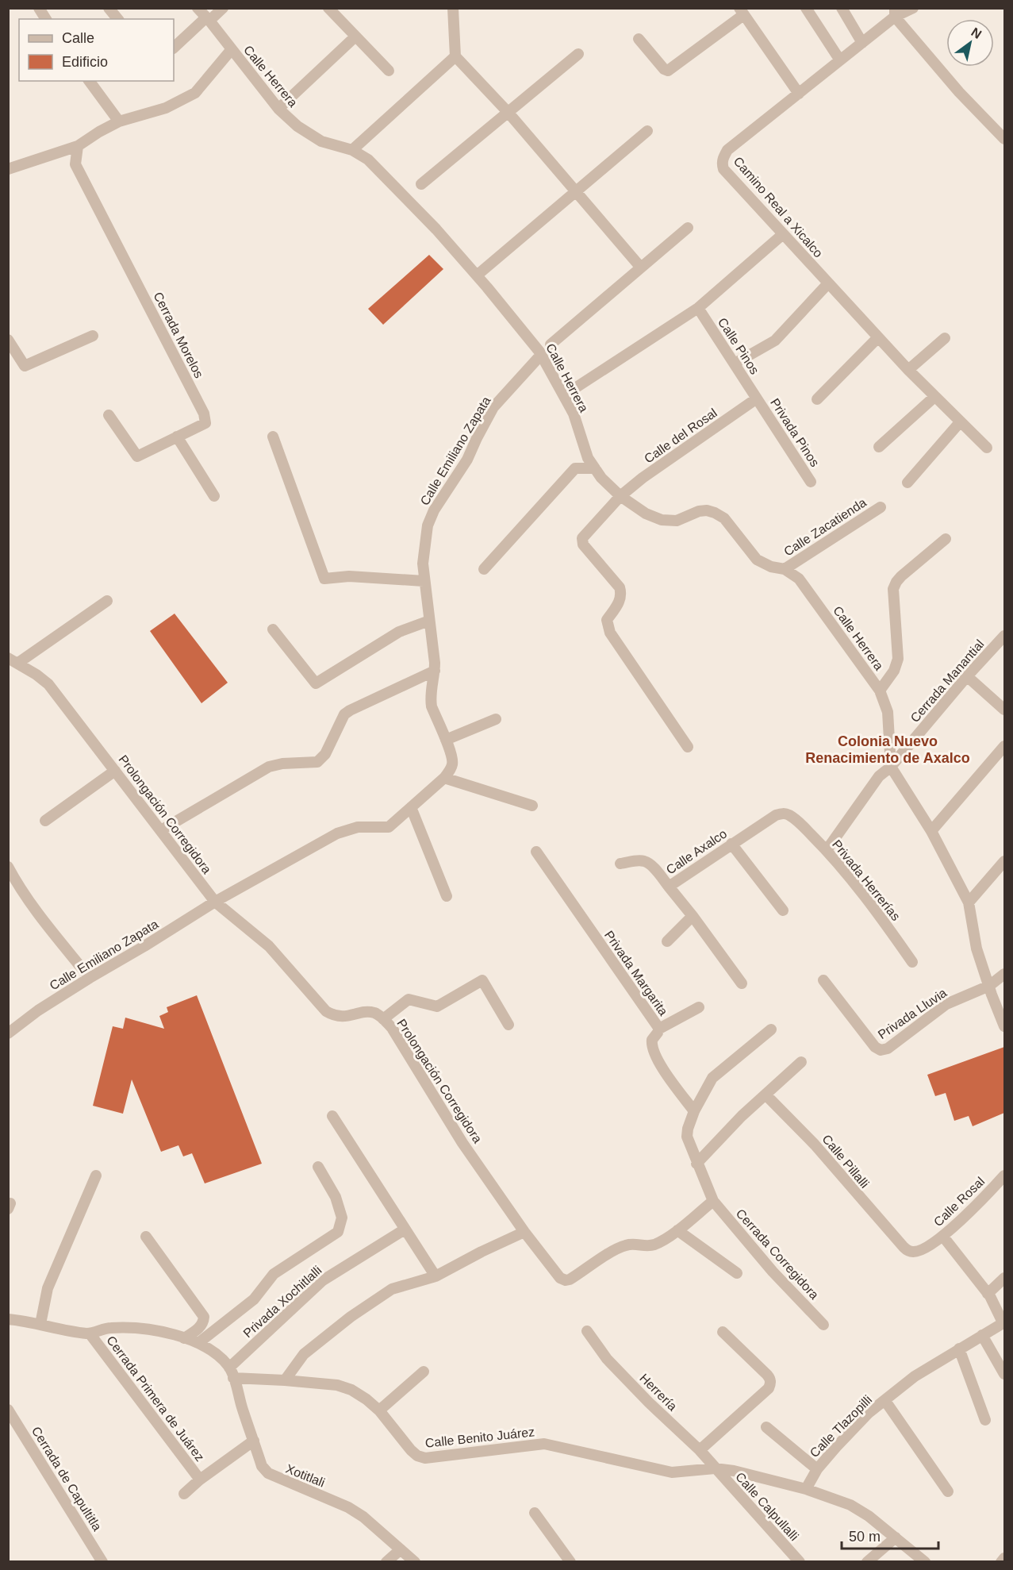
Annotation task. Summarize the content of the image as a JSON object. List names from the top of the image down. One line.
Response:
{"streets":{"street":["Calle Herrera","Camino Real a Xicalco","Cerrada Morelos","Calle Pinos","Privada Pinos","Calle del Rosal","Calle Emiliano Zapata","Calle Zacatienda","Cerrada Manantial","Prolongación Corregidora","Calle Axalco","Privada Herrerías","Privada Margarita","Privada Lluvia","Calle Pillalli","Calle Rosal","Cerrada Corregidora","Privada Xochitlalli","Herrería","Cerrada Primera de Juárez","Calle Tlazopilli","Calle Benito Juárez","Xotitlali","Cerrada de Capultitla","Calle Calpullalli"]},"crossings":[["Calle Herrera","Calle del Rosal"],["Calle Herrera","Calle Emiliano Zapata"],["Calle Herrera","Calle Zacatienda"],["Calle Herrera","Cerrada Manantial"],["Calle Herrera","Privada Lluvia"],["Calle Pinos","Privada Pinos"],["Calle Pinos","Calle del Rosal"],["Privada Pinos","Calle del Rosal"],["Calle Emiliano Zapata","Prolongación Corregidora"],["Cerrada Manantial","Privada Herrerías"],["Prolongación Corregidora","Cerrada Corregidora"],["Calle Axalco","Privada Herrerías"],["Calle Pillalli","Calle Rosal"],["Privada Xochitlalli","Calle Benito Juárez"],["Privada Xochitlalli","Xotitlali"],["Herrería","Calle Benito Juárez"],["Herrería","Calle Calpullalli"],["Calle Benito Juárez","Xotitlali"],["Calle Benito Juárez","Calle Calpullalli"]],"districts":["Colonia Nuevo Renacimiento de Axalco"],"legend":["Calle","Edificio"],"scale_bar":"50 m","north":"top right"}
